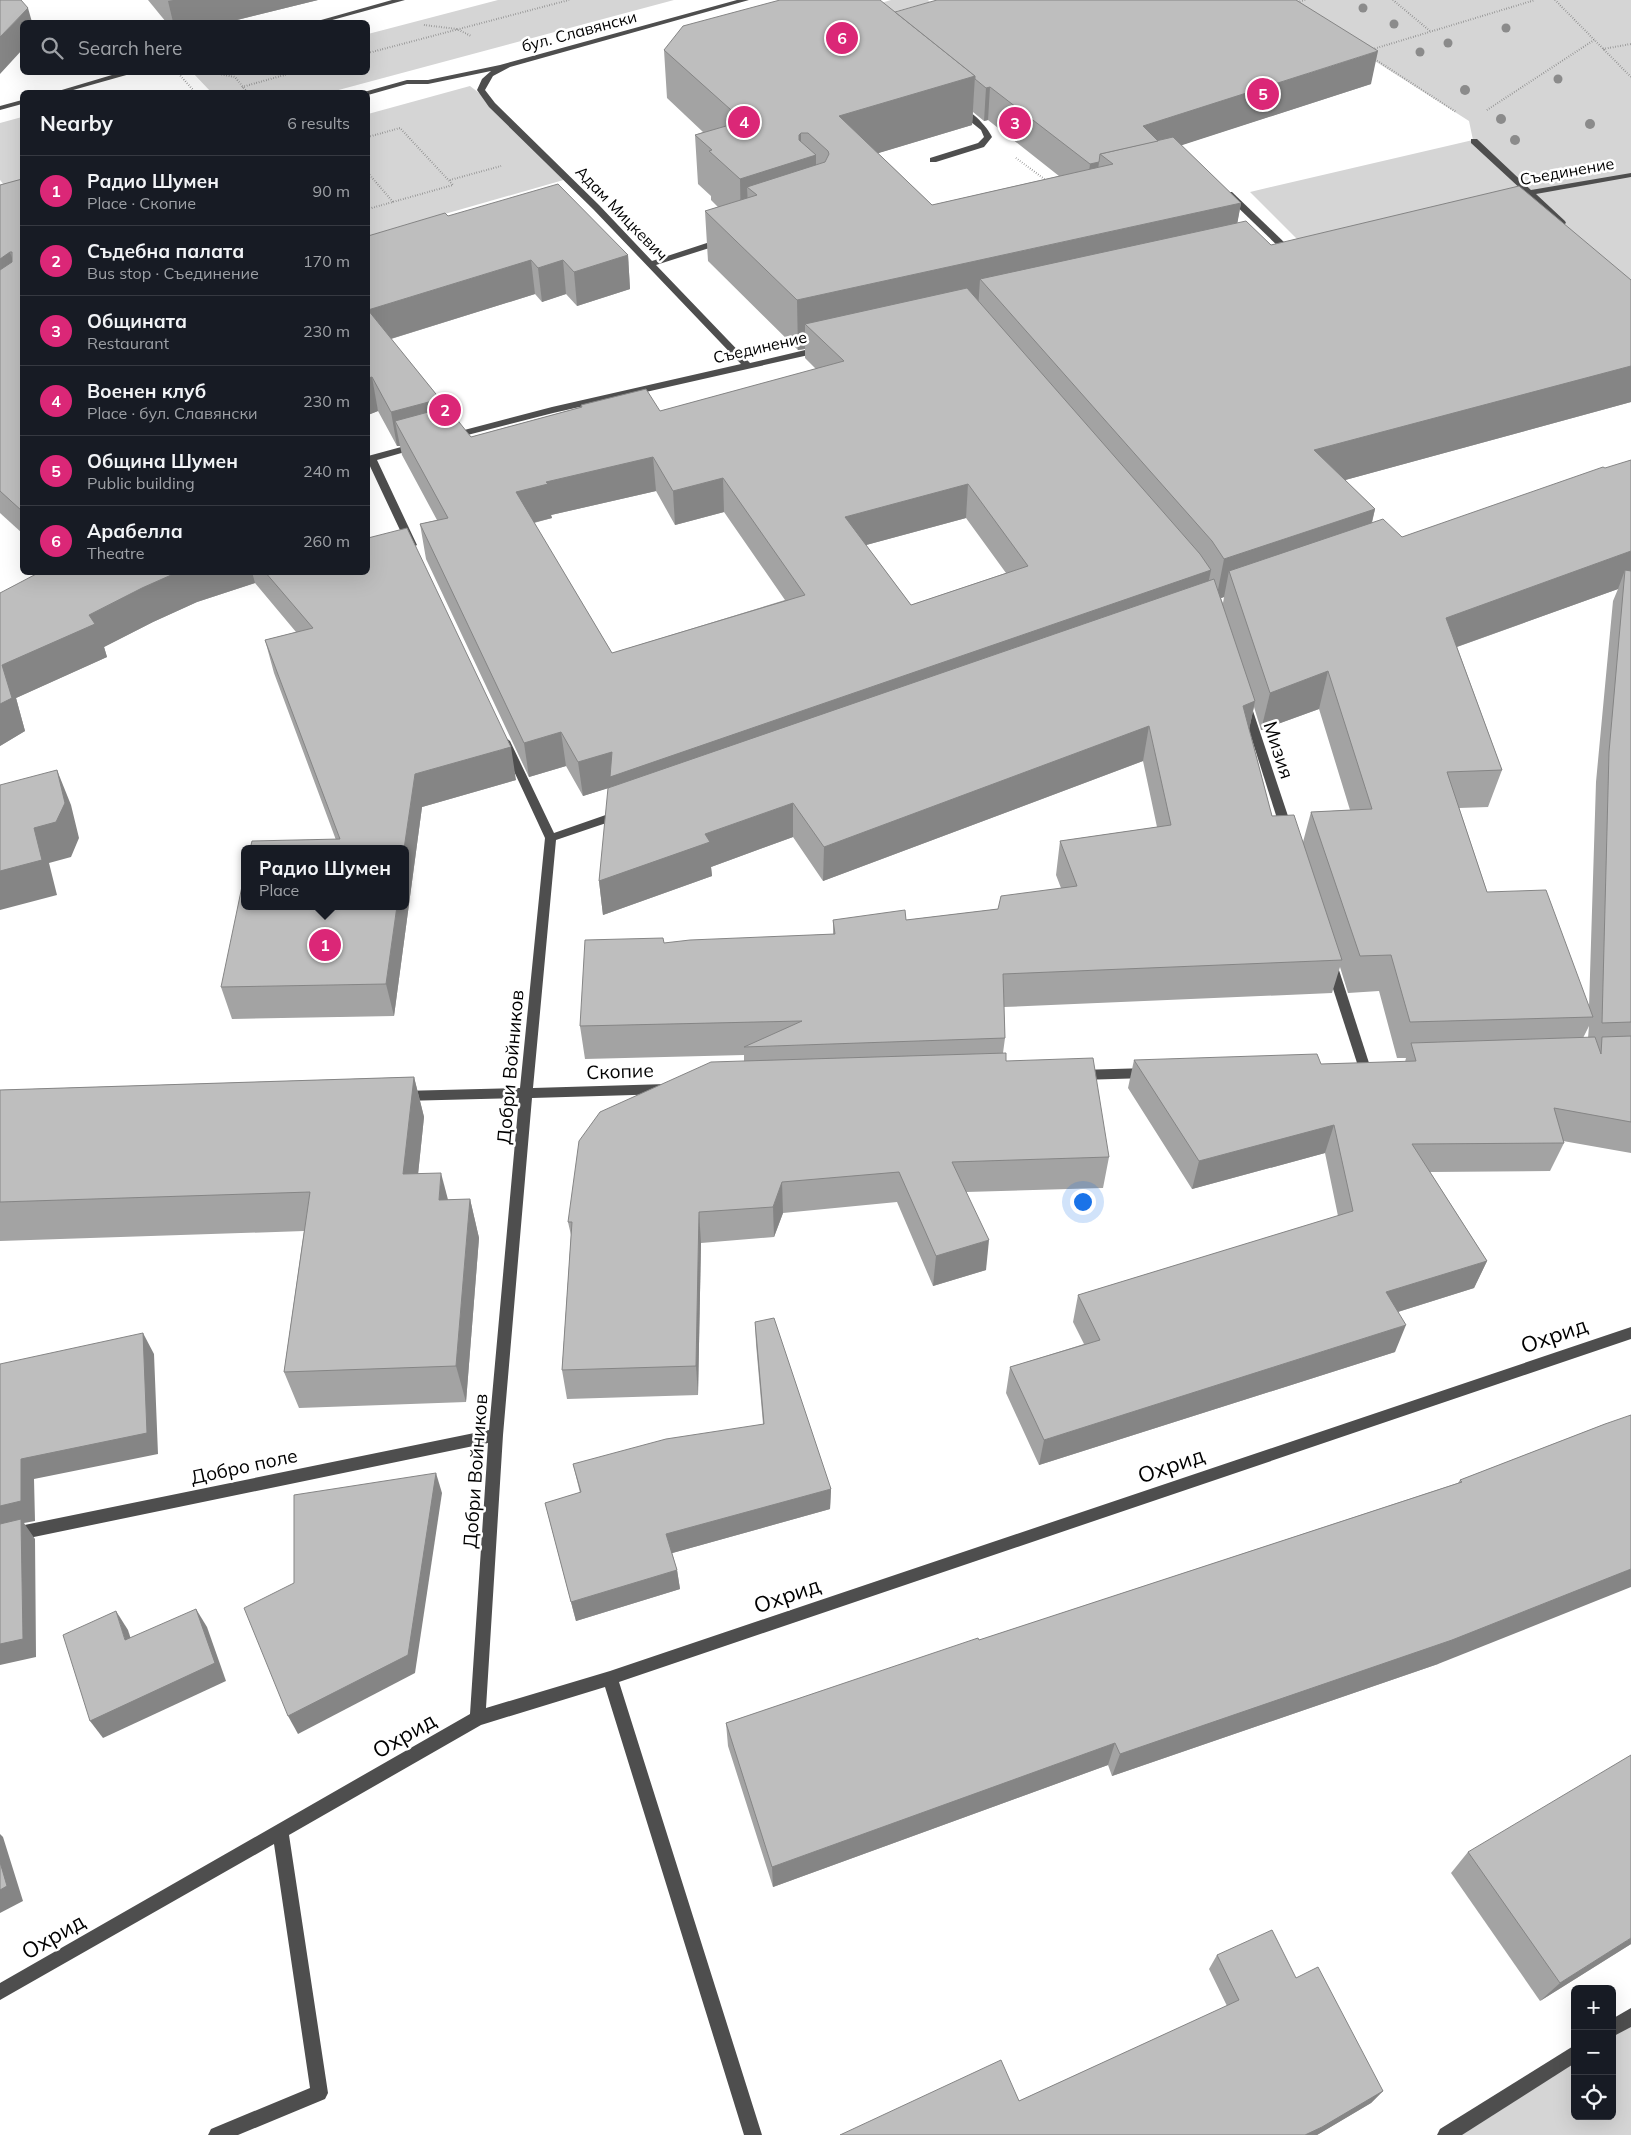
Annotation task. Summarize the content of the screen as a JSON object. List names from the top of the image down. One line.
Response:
{"streets":{"street":["бул. Славянски","Съединение","Адам Мицкевич","Мизия","Добри Войников","Скопие","Охрид","Добро поле"]},"crossings":[["бул. Славянски","Адам Мицкевич"],["Съединение","Адам Мицкевич"],["Добри Войников","Скопие"],["Добри Войников","Охрид"],["Добри Войников","Добро поле"]],"page":{"pins":["6","5","4","3","2","1"],"search":"Search here","heading":["Nearby","6 results"],"list":[{"mark":"1","name":"Радио Шумен","note":"Place · Скопие","value":"90 m"},{"mark":"2","name":"Съдебна палата","note":"Bus stop · Съединение","value":"170 m"},{"mark":"3","name":"Общината","note":"Restaurant","value":"230 m"},{"mark":"4","name":"Военен клуб","note":"Place · бул. Славянски","value":"230 m"},{"mark":"5","name":"Община Шумен","note":"Public building","value":"240 m"},{"mark":"6","name":"Арабелла","note":"Theatre","value":"260 m"}],"popup":["Радио Шумен","Place"],"map_buttons":["+","−"]}}
